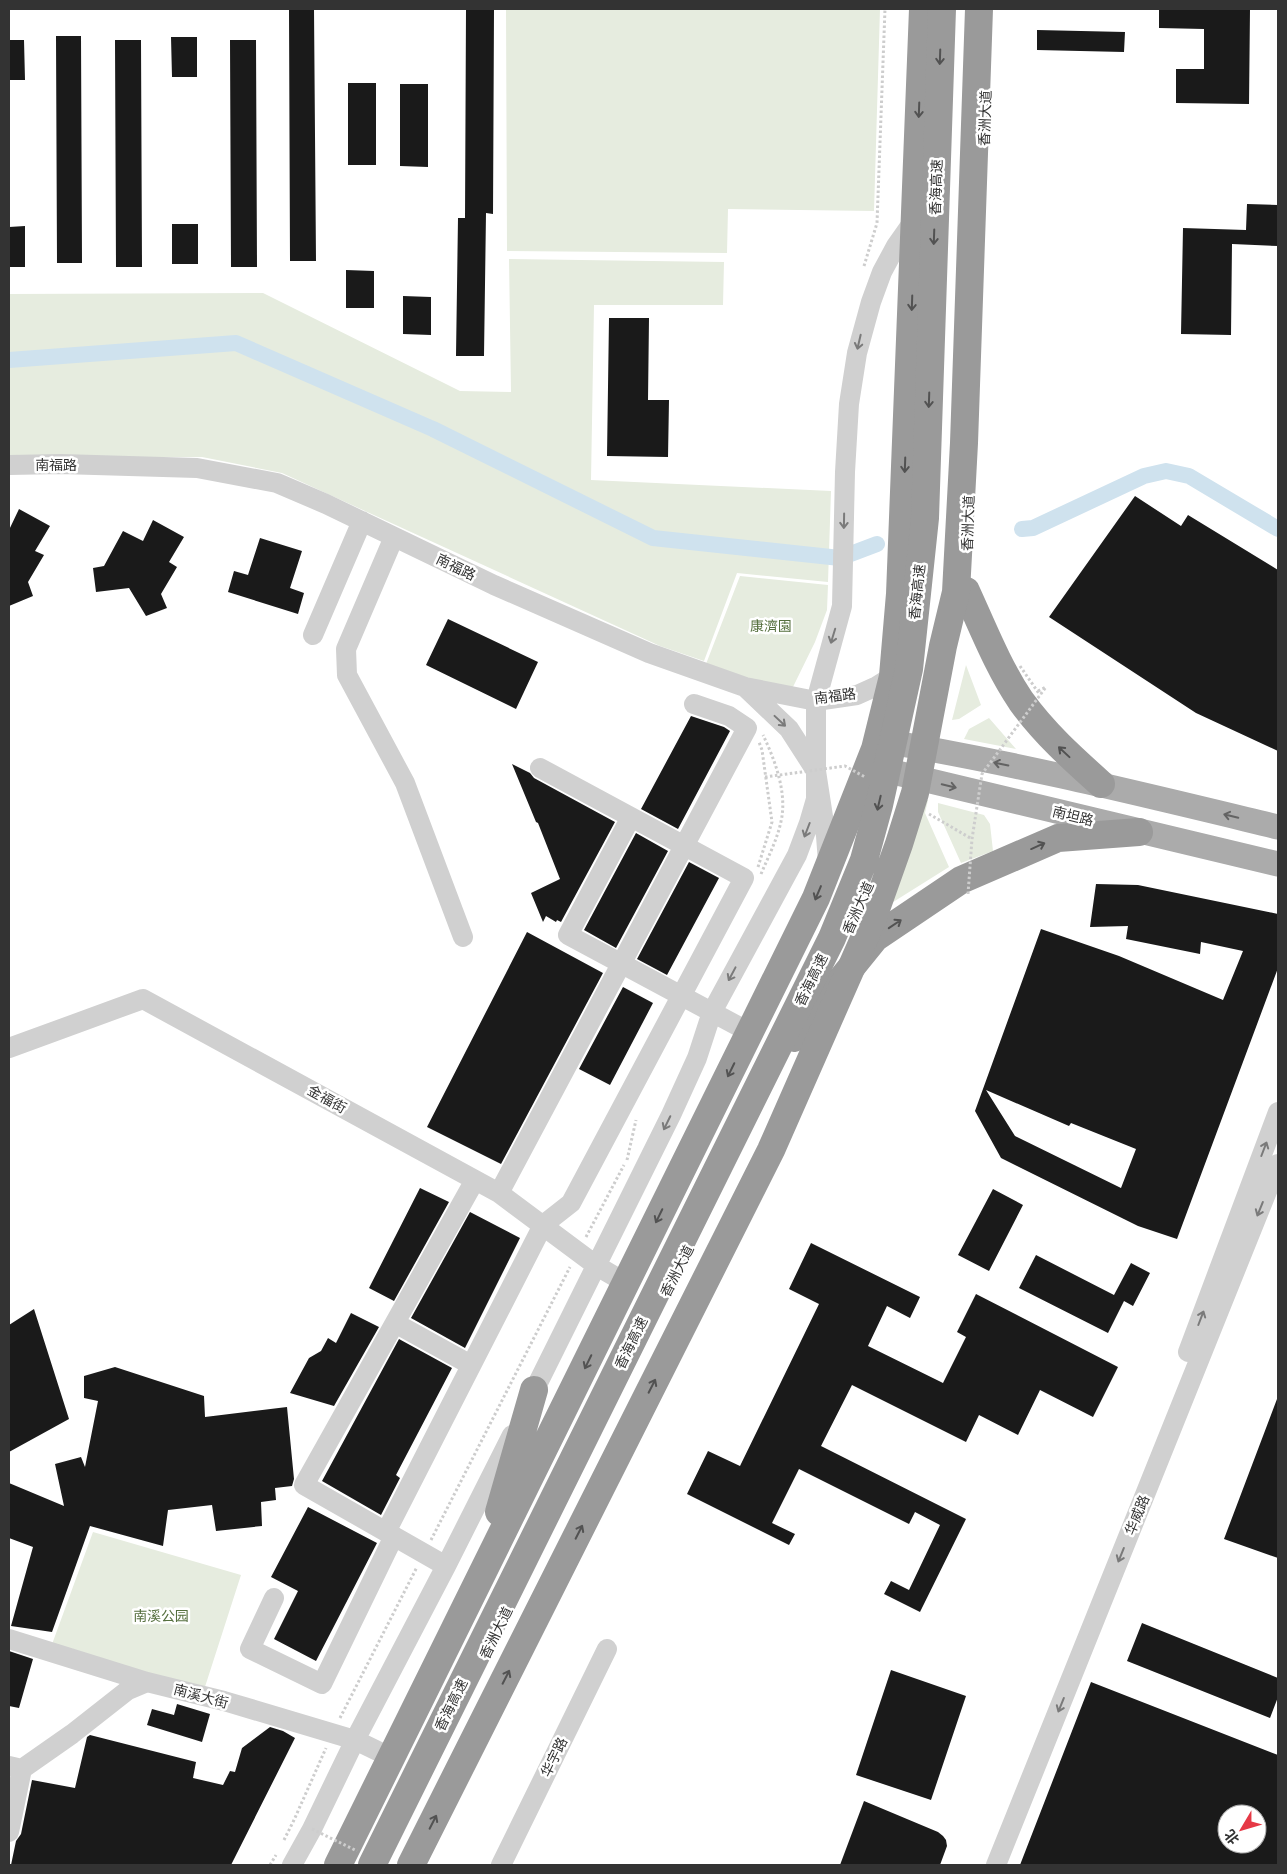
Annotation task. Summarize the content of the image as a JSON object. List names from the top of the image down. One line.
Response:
{"streets":{"highway":["香洲大道","香海高速"],"main road":["南坦路"],"street":["南福路","金福街","华威路","南溪大街","华宇路"]},"crossings":[["香洲大道","香海高速"],["香洲大道","南坦路"]],"parks":["康濟園","南溪公园"],"north":"bottom left"}
